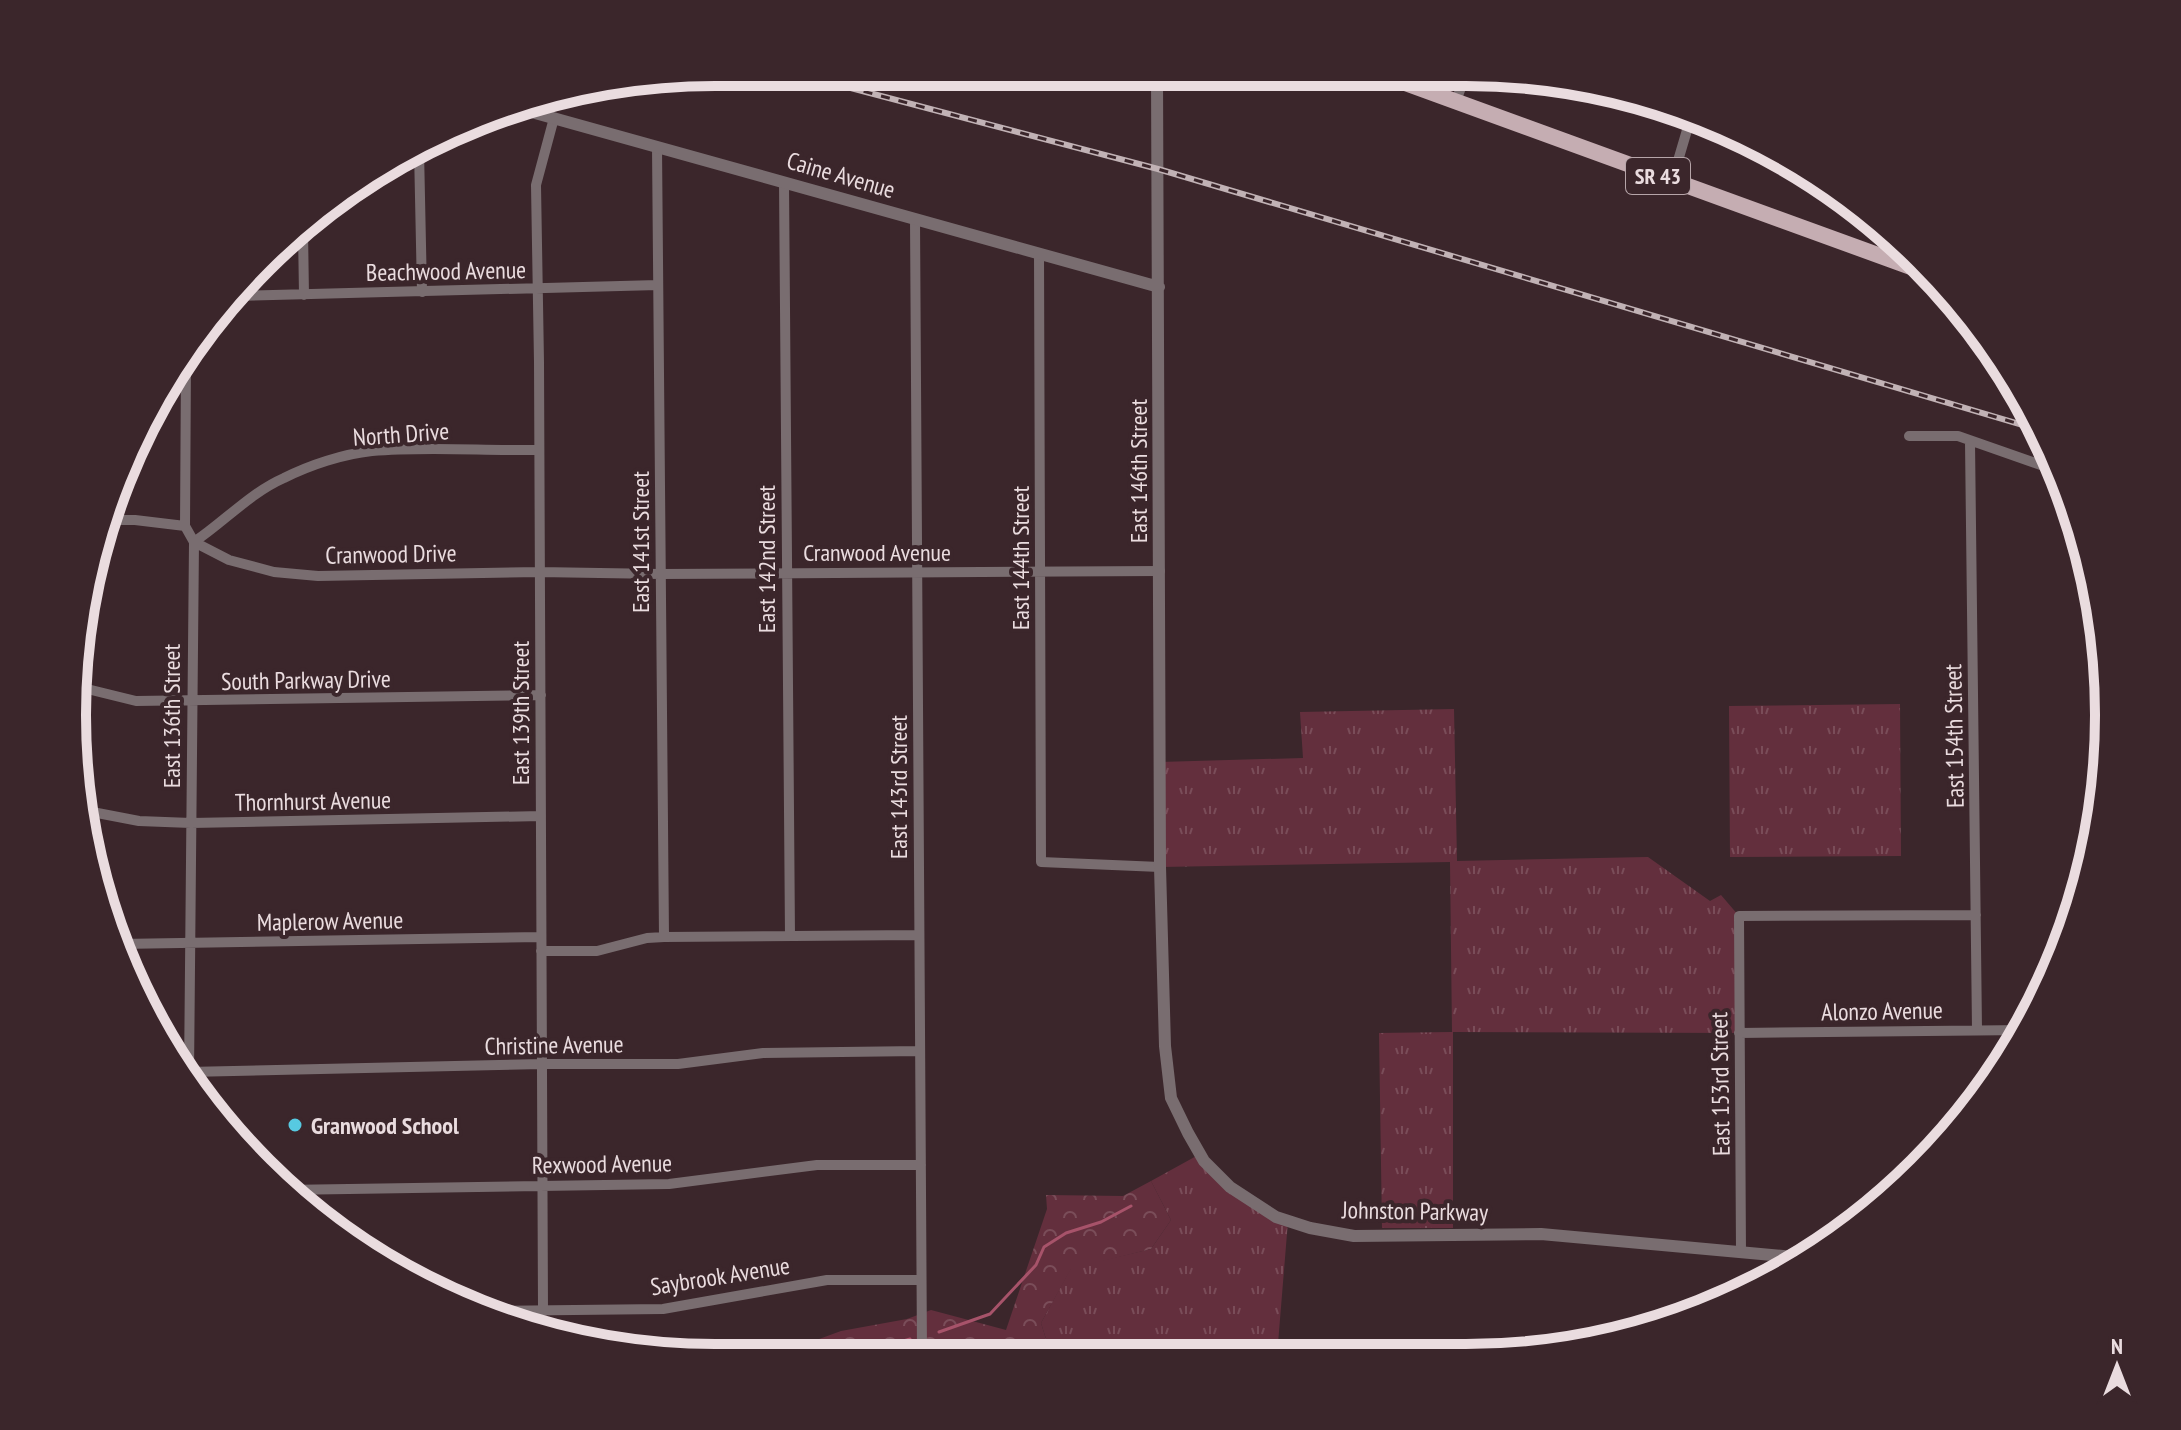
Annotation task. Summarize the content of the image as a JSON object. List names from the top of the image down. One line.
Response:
{"streets":{"main road":["SR 43"],"street":["Caine Avenue","Beachwood Avenue","North Drive","East 146th Street","East 141st Street","Cranwood Avenue","Cranwood Drive","East 144th Street","East 142nd Street","South Parkway Drive","East 139th Street","East 136th Street","East 154th Street","East 143rd Street","Thornhurst Avenue","Maplerow Avenue","Alonzo Avenue","Christine Avenue","East 153rd Street","Rexwood Avenue","Johnston Parkway","Saybrook Avenue"]},"crossings":[["Caine Avenue","East 146th Street"],["Caine Avenue","East 141st Street"],["Caine Avenue","East 144th Street"],["Caine Avenue","East 142nd Street"],["Caine Avenue","East 139th Street"],["Caine Avenue","East 143rd Street"],["Beachwood Avenue","East 141st Street"],["Beachwood Avenue","East 139th Street"],["North Drive","Cranwood Drive"],["North Drive","East 139th Street"],["North Drive","East 136th Street"],["East 146th Street","Cranwood Avenue"],["East 146th Street","East 144th Street"],["East 146th Street","Johnston Parkway"],["East 141st Street","Cranwood Avenue"],["Cranwood Avenue","Cranwood Drive"],["Cranwood Avenue","East 144th Street"],["Cranwood Avenue","East 142nd Street"],["Cranwood Avenue","East 143rd Street"],["Cranwood Drive","East 139th Street"],["Cranwood Drive","East 136th Street"],["East 144th Street","Johnston Parkway"],["South Parkway Drive","East 139th Street"],["South Parkway Drive","East 136th Street"],["East 139th Street","Thornhurst Avenue"],["East 139th Street","Maplerow Avenue"],["East 139th Street","Christine Avenue"],["East 139th Street","Rexwood Avenue"],["East 139th Street","Saybrook Avenue"],["East 136th Street","Thornhurst Avenue"],["East 136th Street","Maplerow Avenue"],["East 154th Street","Alonzo Avenue"],["East 154th Street","East 153rd Street"],["East 143rd Street","Christine Avenue"],["East 143rd Street","Rexwood Avenue"],["East 143rd Street","Saybrook Avenue"],["Alonzo Avenue","East 153rd Street"],["East 153rd Street","Johnston Parkway"]],"places":["Granwood School"],"north":"top"}
